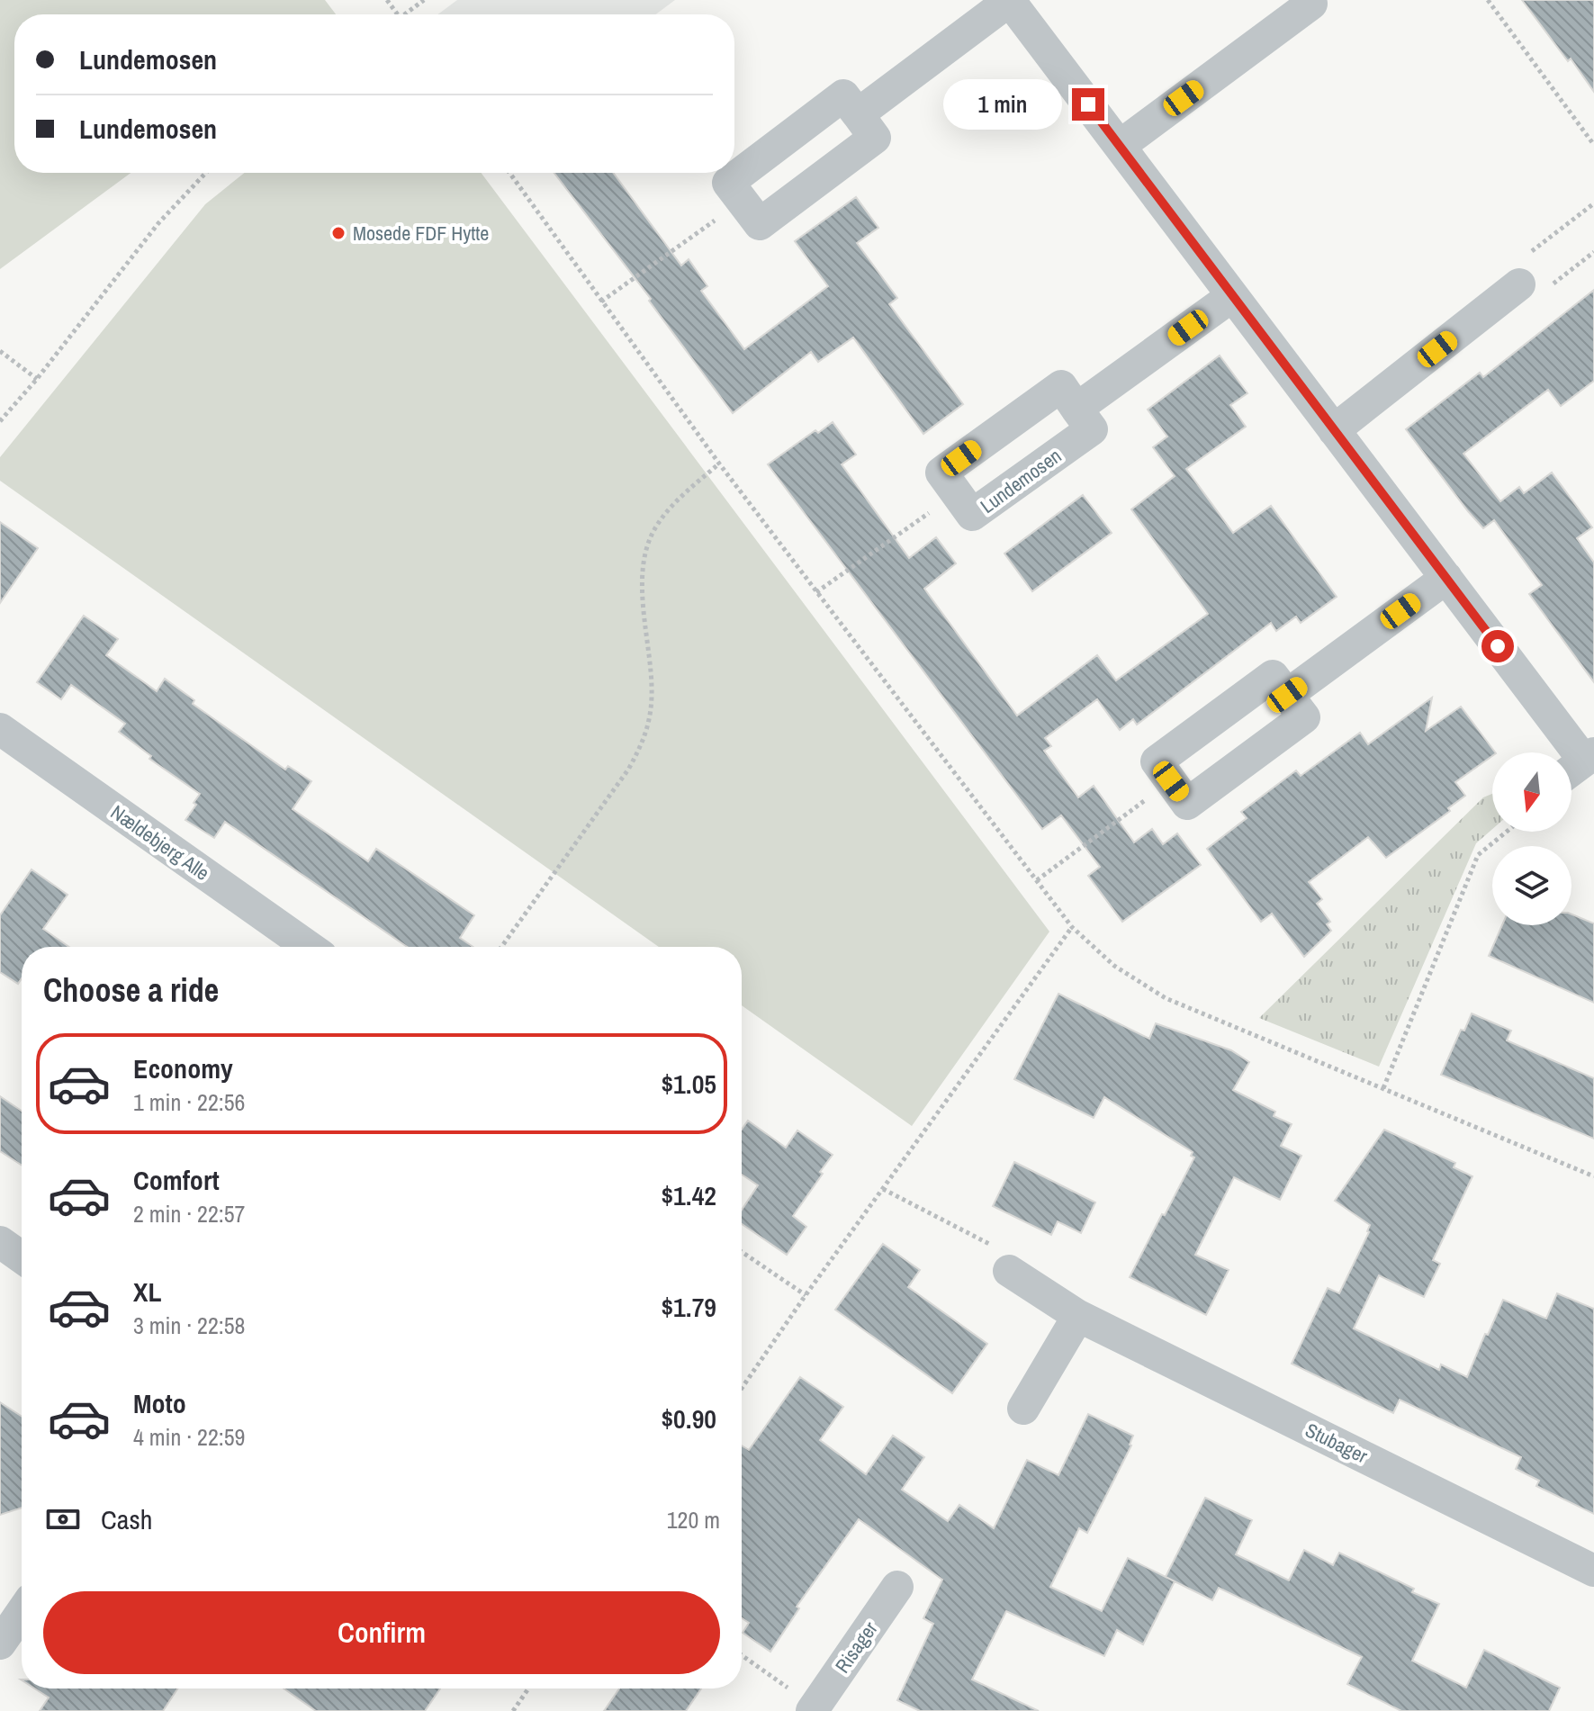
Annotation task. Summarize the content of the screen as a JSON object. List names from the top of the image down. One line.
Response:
{"streets":{"street":["Lundemosen","Nældebjerg Alle","Stubager","Risager"]},"places":["Mosede FDF Hytte"],"north":"bottom","page":{"banner":["Lundemosen","Lundemosen"],"bubble":"1 min","heading":"Choose a ride","list":[{"name":"Economy","note":"1 min · 22:56","value":"$1.05"},{"name":"Comfort","note":"2 min · 22:57","value":"$1.42"},{"name":"XL","note":"3 min · 22:58","value":"$1.79"},{"name":"Moto","note":"4 min · 22:59","value":"$0.90"}],"pay":["Cash","120 m"],"buttons":"Confirm"}}
